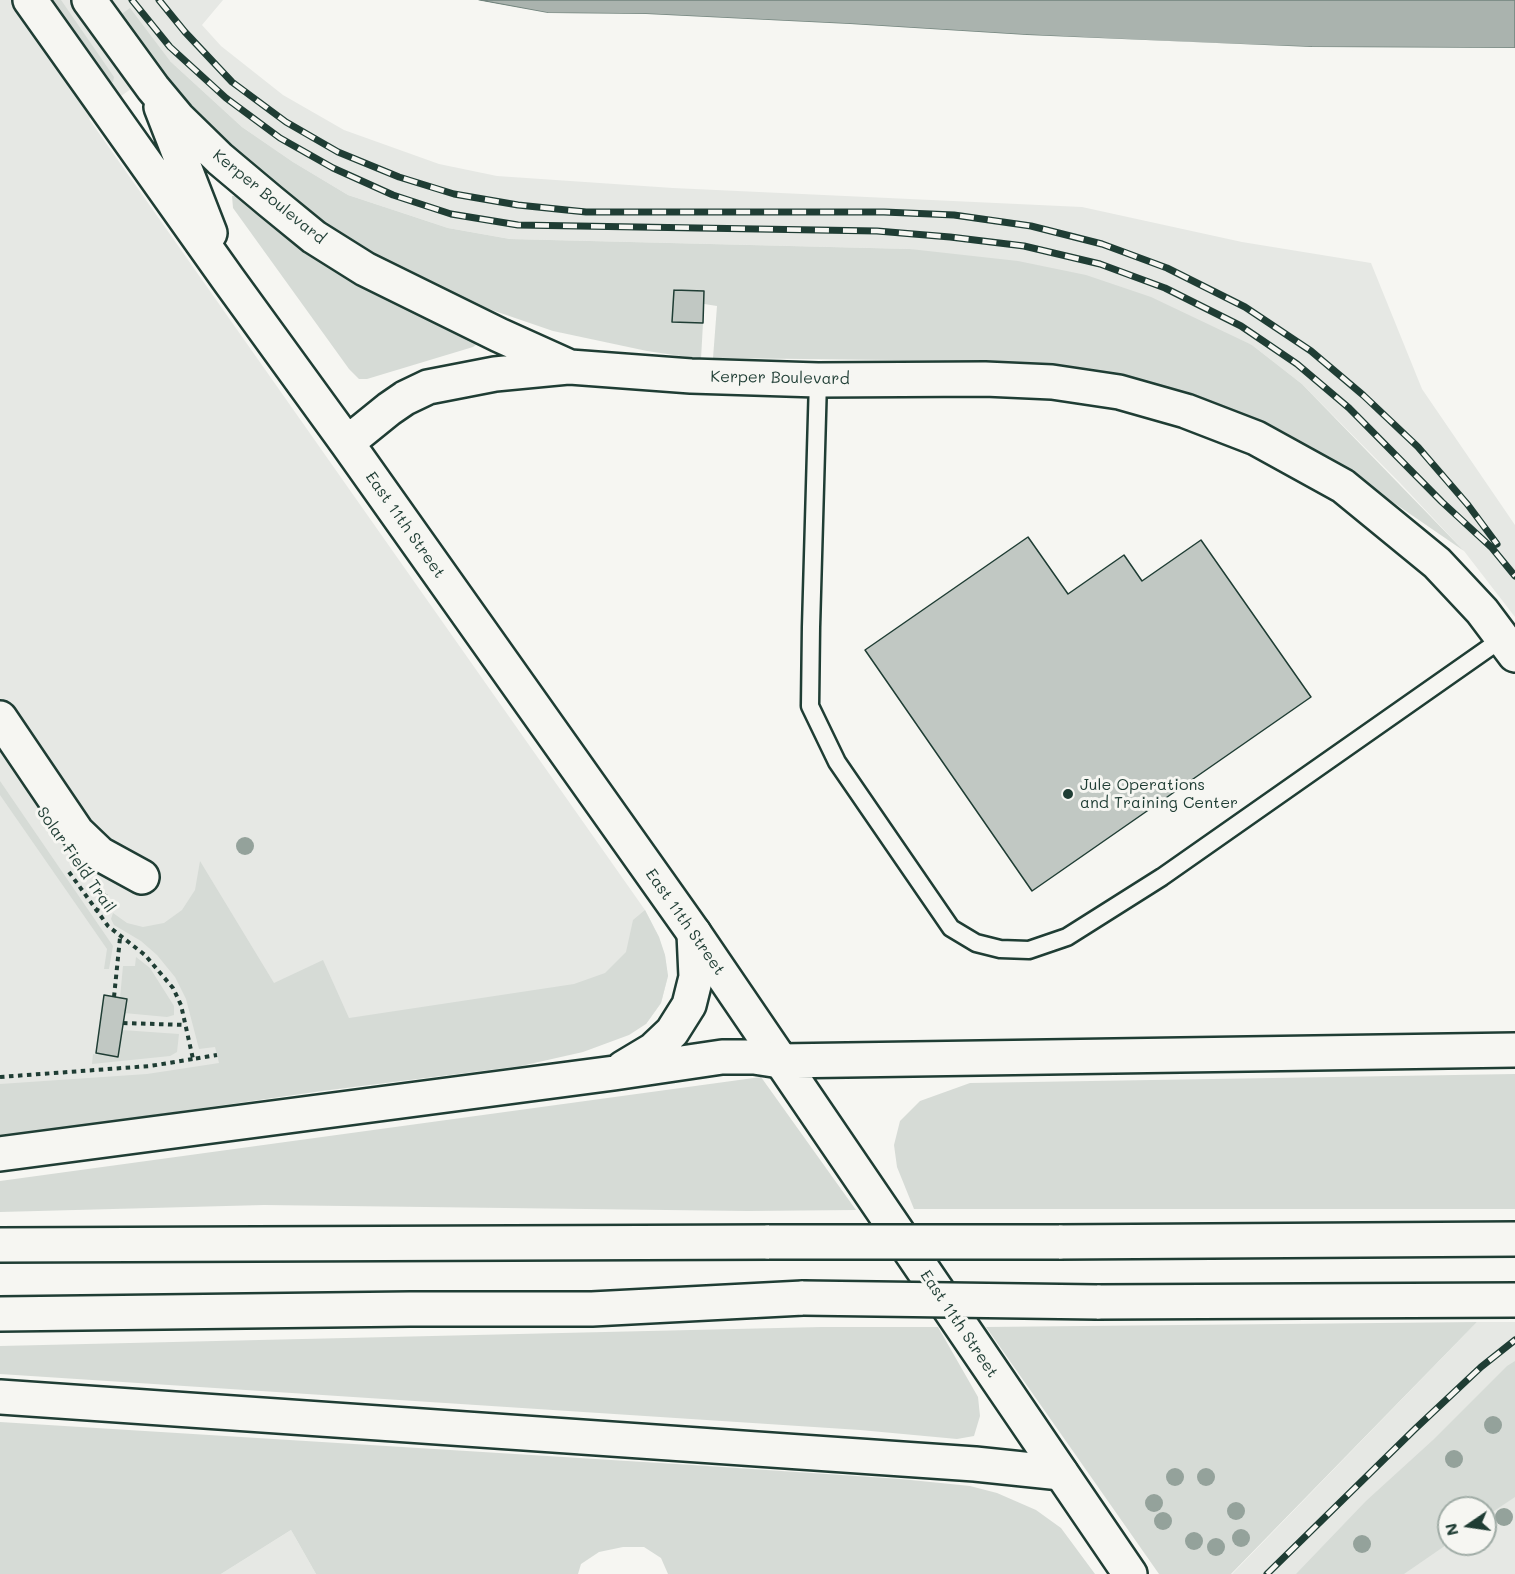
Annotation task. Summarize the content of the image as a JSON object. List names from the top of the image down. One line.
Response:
{"streets":{"main road":["Kerper Boulevard","East 11th Street"],"path":["Solar Field Trail"]},"places":["Jule Operations and Training Center"],"north":"left"}
